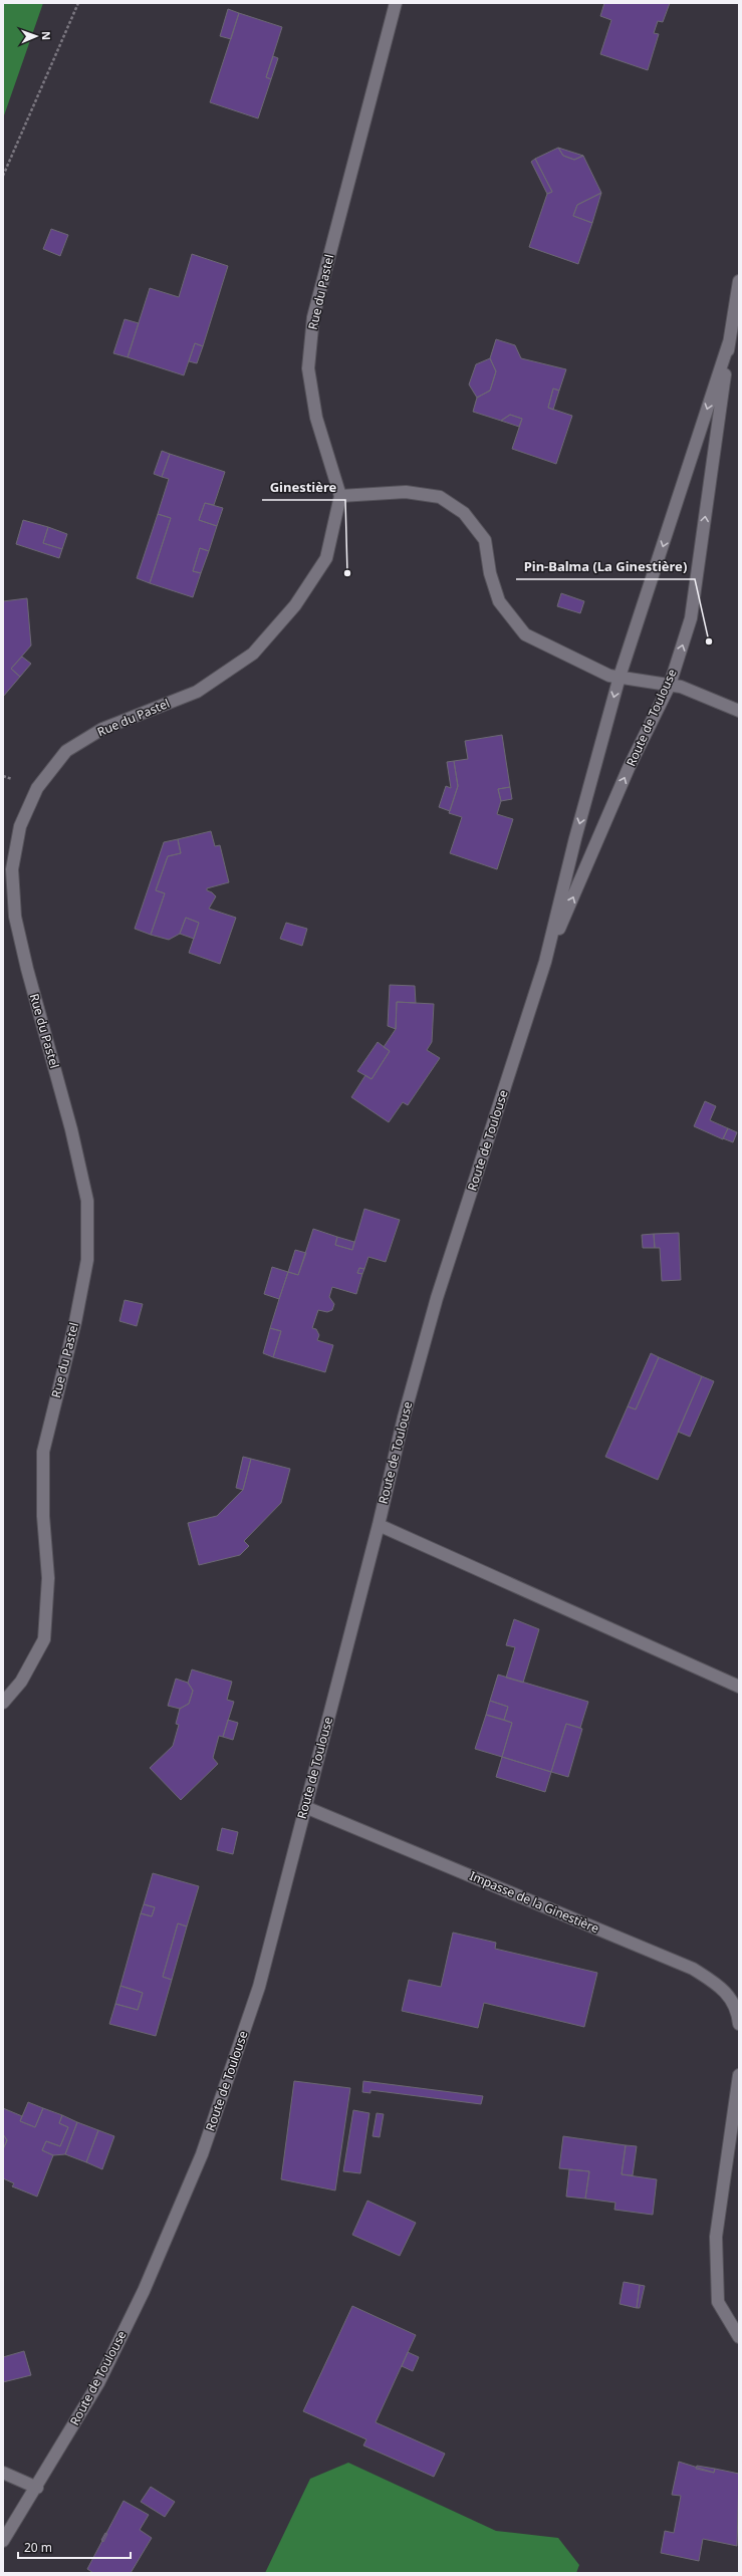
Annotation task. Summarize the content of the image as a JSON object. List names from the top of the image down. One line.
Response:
{"streets":{"street":["Rue du Pastel","Route de Toulouse","Impasse de la Ginestière"]},"crossings":[["Route de Toulouse","Impasse de la Ginestière"]],"places":["Ginestière","Pin-Balma (La Ginestière)"],"scale_bar":"20 m","north":"right"}
